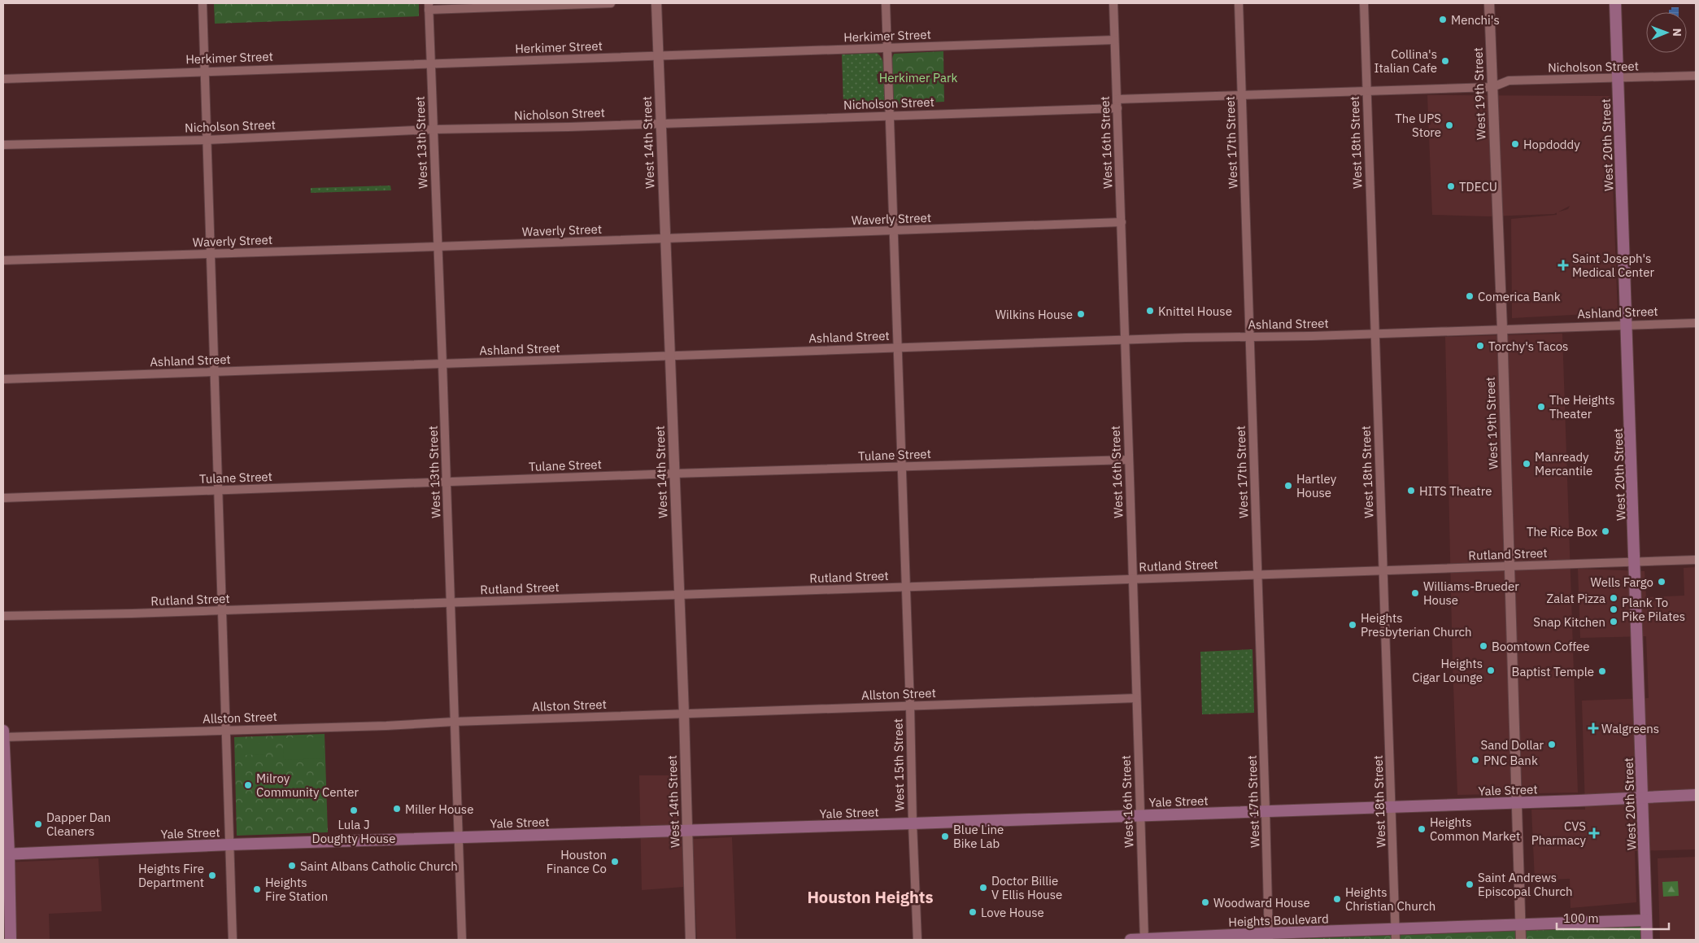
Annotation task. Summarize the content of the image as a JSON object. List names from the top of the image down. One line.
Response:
{"streets":{"main road":["West 20th Street","Yale Street","Heights Boulevard"],"street":["Herkimer Street","Nicholson Street","West 19th Street","West 13th Street","West 14th Street","West 16th Street","West 17th Street","West 18th Street","Waverly Street","Ashland Street","Tulane Street","Rutland Street","Allston Street","West 15th Street"]},"crossings":[["Herkimer Street","West 13th Street"],["Herkimer Street","West 14th Street"],["Herkimer Street","West 16th Street"],["Herkimer Street","West 15th Street"],["Nicholson Street","West 19th Street"],["Nicholson Street","West 13th Street"],["Nicholson Street","West 14th Street"],["Nicholson Street","West 16th Street"],["Nicholson Street","West 17th Street"],["Nicholson Street","West 18th Street"],["Nicholson Street","West 20th Street"],["Nicholson Street","West 15th Street"],["West 19th Street","Ashland Street"],["West 19th Street","Rutland Street"],["West 19th Street","Yale Street"],["West 19th Street","Heights Boulevard"],["West 13th Street","Waverly Street"],["West 13th Street","Ashland Street"],["West 13th Street","Tulane Street"],["West 13th Street","Rutland Street"],["West 13th Street","Allston Street"],["West 13th Street","Yale Street"],["West 14th Street","Waverly Street"],["West 14th Street","Ashland Street"],["West 14th Street","Tulane Street"],["West 14th Street","Rutland Street"],["West 14th Street","Allston Street"],["West 14th Street","Yale Street"],["West 16th Street","Waverly Street"],["West 16th Street","Ashland Street"],["West 16th Street","Tulane Street"],["West 16th Street","Rutland Street"],["West 16th Street","Allston Street"],["West 16th Street","Yale Street"],["West 16th Street","Heights Boulevard"],["West 17th Street","Ashland Street"],["West 17th Street","Rutland Street"],["West 17th Street","Yale Street"],["West 17th Street","Heights Boulevard"],["West 18th Street","Ashland Street"],["West 18th Street","Rutland Street"],["West 18th Street","Yale Street"],["West 18th Street","Heights Boulevard"],["West 20th Street","Ashland Street"],["West 20th Street","Rutland Street"],["West 20th Street","Yale Street"],["West 20th Street","Heights Boulevard"],["Waverly Street","West 15th Street"],["Ashland Street","West 15th Street"],["Tulane Street","West 15th Street"],["Rutland Street","West 15th Street"],["Allston Street","West 15th Street"],["West 15th Street","Yale Street"]],"districts":["Houston Heights"],"parks":["Herkimer Park"],"places":{"other":["Menchi's","Collina's Italian Cafe","The UPS Store","Hopdoddy","TDECU","Comerica Bank","Knittel House","Wilkins House","Torchy's Tacos","The Heights Theater","Manready Mercantile","Hartley House","HITS Theatre","The Rice Box","Wells Fargo","Williams-Brueder House","Zalat Pizza","Plank To Pike Pilates","Snap Kitchen","Heights Presbyterian Church","Boomtown Coffee","Heights Cigar Lounge","Baptist Temple","Sand Dollar","PNC Bank","Milroy Community Center","Miller House","Lula J Doughty House","Dapper Dan Cleaners","Heights Common Market","Blue Line Bike Lab","Houston Finance Co","Saint Albans Catholic Church","Heights Fire Department","Saint Andrews Episcopal Church","Doctor Billie V Ellis House","Heights Fire Station","Heights Christian Church","Woodward House","Love House"],"health":["Saint Joseph's Medical Center","Walgreens","CVS Pharmacy"]},"scale_bar":"100 m","north":"right"}
